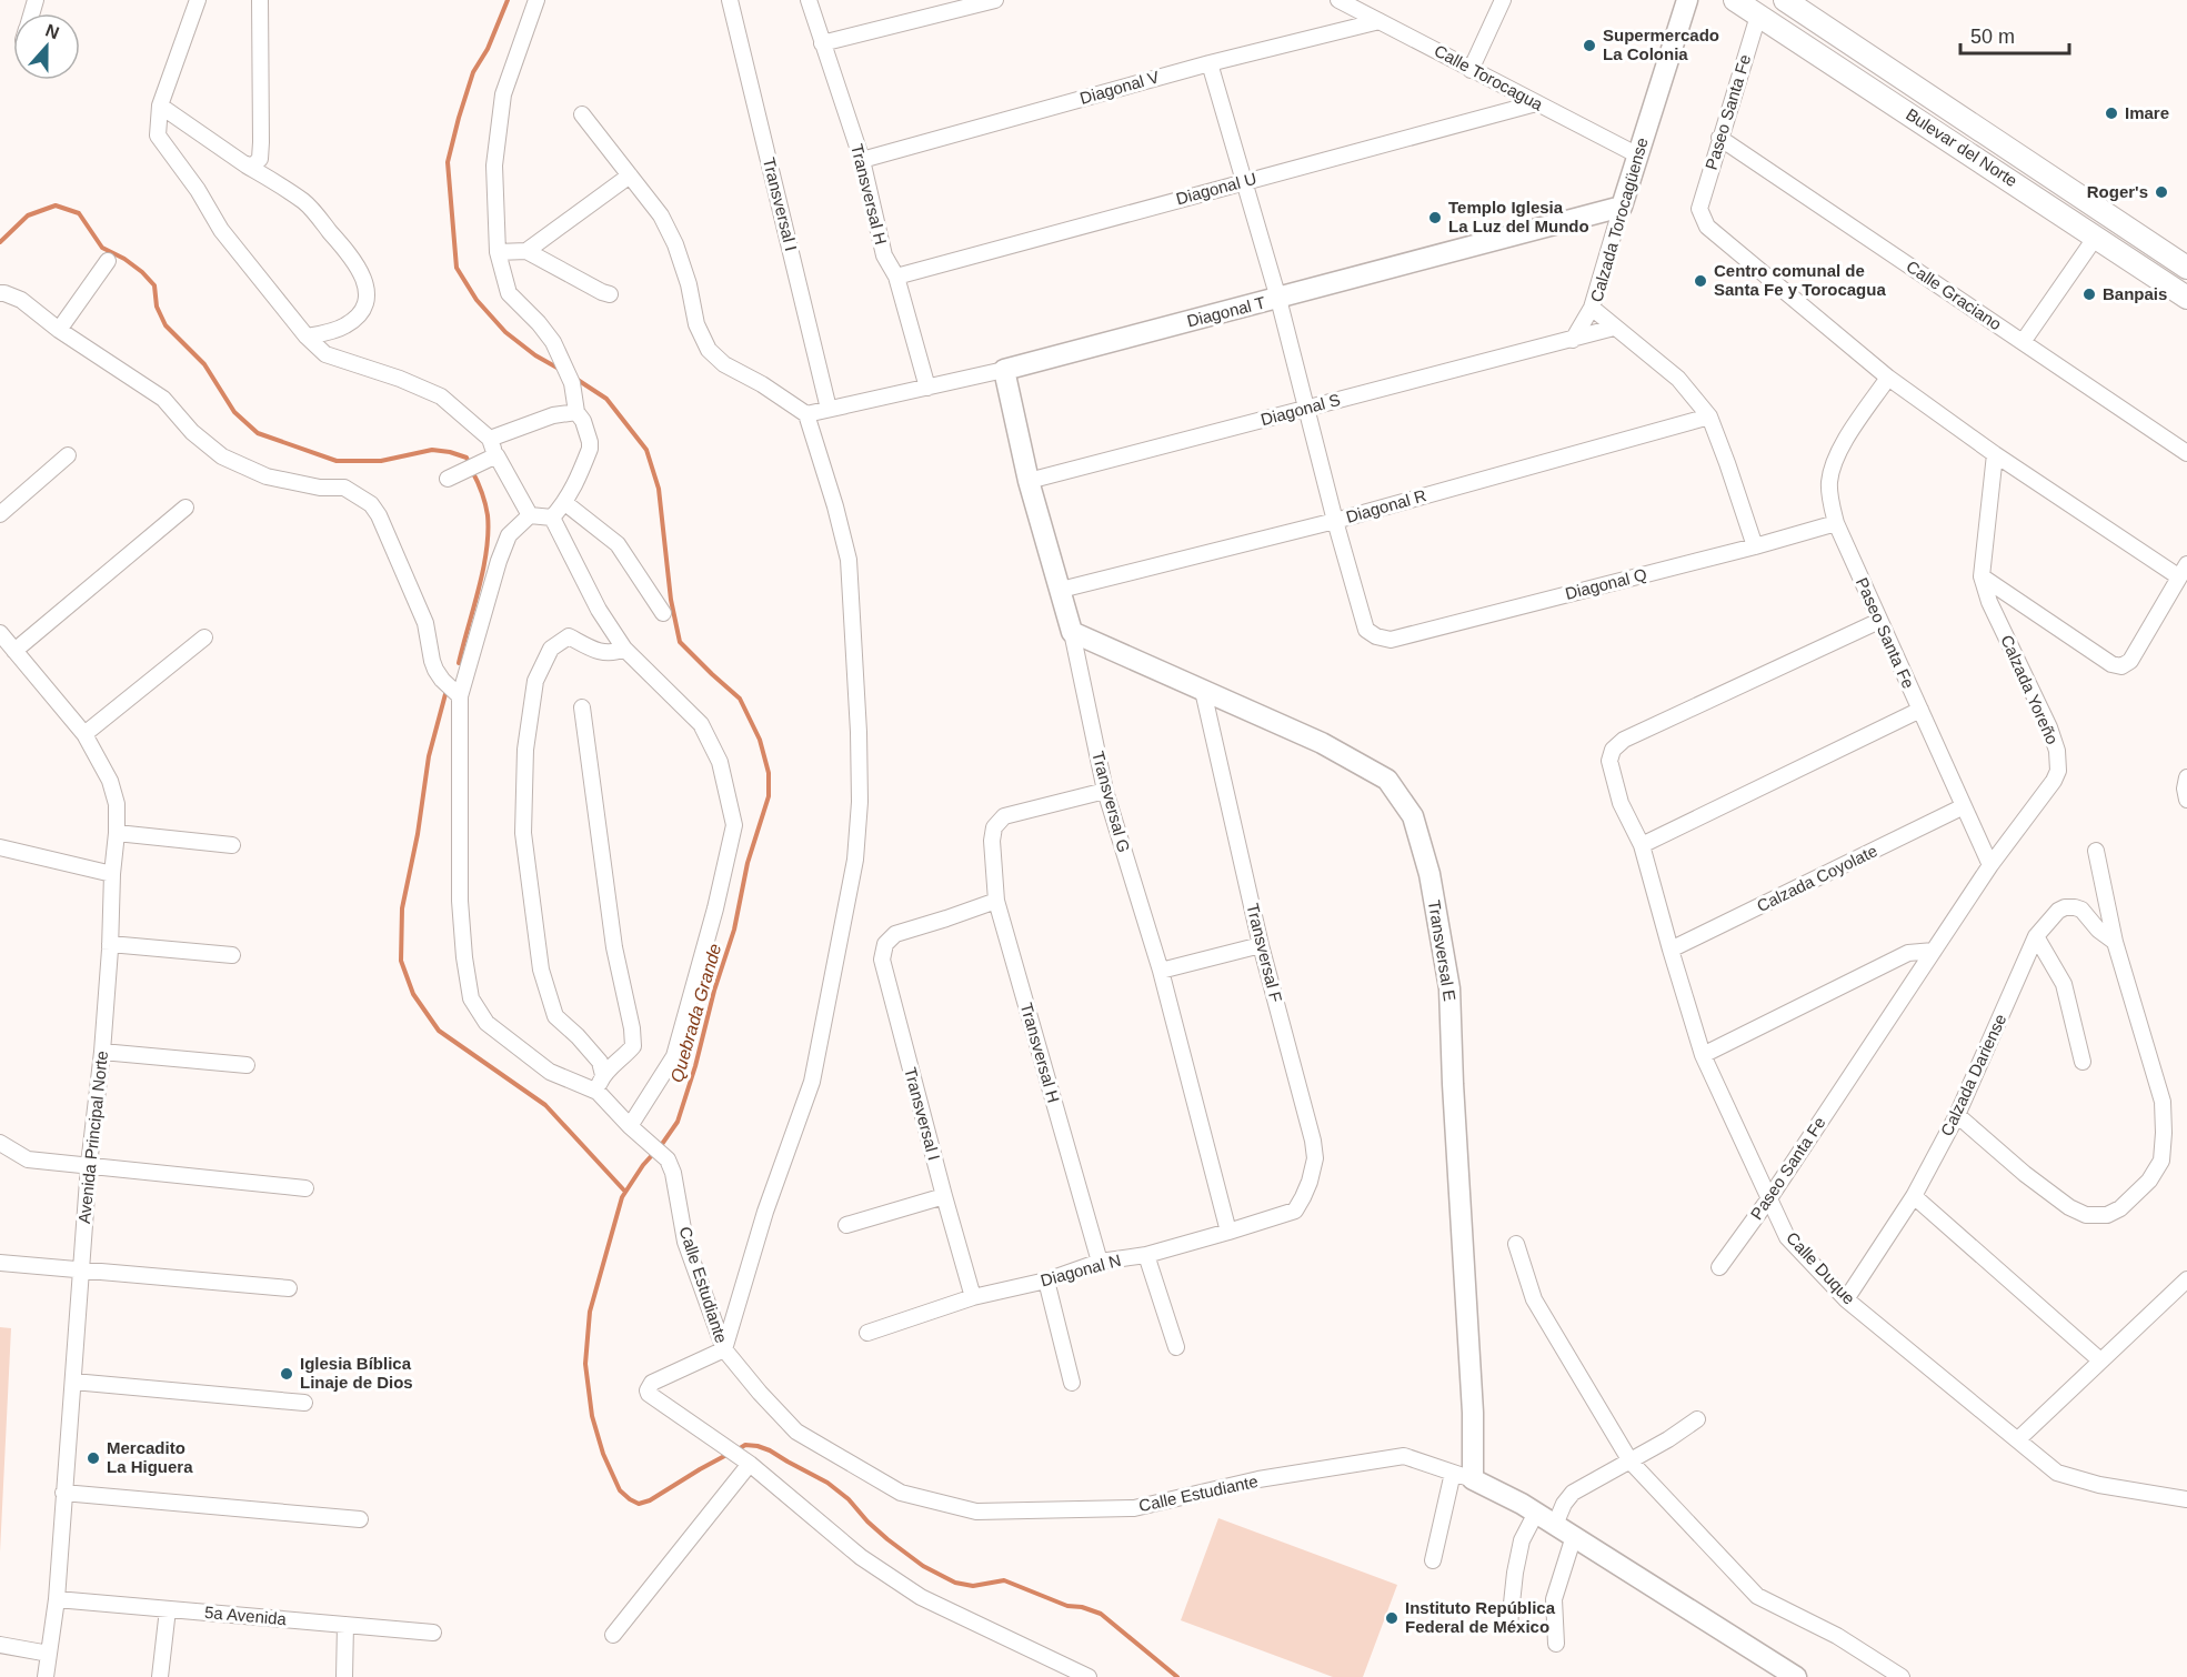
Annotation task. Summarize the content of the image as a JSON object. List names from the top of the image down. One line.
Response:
{"streets":{"main road":["Bulevar del Norte"],"street":["Calle Torocagua","Diagonal V","Paseo Santa Fe","Diagonal U","Transversal H","Transversal I","Calzada Torocagüense","Calle Graciano","Diagonal T","Diagonal S","Diagonal R","Diagonal Q","Calzada Yoreño","Transversal G","Calzada Coyolate","Transversal E","Transversal F","Calzada Dariense","Avenida Principal Norte","Calle Duque","Diagonal N","Calle Estudiante","5a Avenida"]},"crossings":[["Calle Torocagua","Diagonal V"],["Calle Torocagua","Diagonal U"],["Calle Torocagua","Calzada Torocagüense"],["Diagonal V","Transversal H"],["Paseo Santa Fe","Bulevar del Norte"],["Paseo Santa Fe","Calle Graciano"],["Paseo Santa Fe","Diagonal Q"],["Paseo Santa Fe","Calzada Yoreño"],["Paseo Santa Fe","Calzada Coyolate"],["Paseo Santa Fe","Calle Duque"],["Diagonal U","Transversal H"],["Transversal H","Transversal I"],["Transversal H","Diagonal T"],["Transversal H","Transversal G"],["Transversal H","Diagonal N"],["Transversal I","Diagonal T"],["Transversal I","Diagonal N"],["Calzada Torocagüense","Diagonal T"],["Calzada Torocagüense","Diagonal S"],["Calzada Torocagüense","Diagonal R"],["Calzada Torocagüense","Diagonal Q"],["Diagonal T","Transversal G"],["Diagonal S","Transversal G"],["Diagonal R","Diagonal Q"],["Diagonal R","Transversal G"],["Transversal G","Transversal E"],["Transversal G","Diagonal N"],["Calzada Coyolate","Calle Duque"],["Transversal E","Transversal F"],["Transversal E","Calle Estudiante"],["Transversal F","Diagonal N"],["Calzada Dariense","Calle Duque"],["Avenida Principal Norte","5a Avenida"]],"water":["Quebrada Grande"],"places":["Supermercado La Colonia","Imare","Roger's","Templo Iglesia La Luz del Mundo","Centro comunal de Santa Fe y Torocagua","Banpais","Iglesia Bíblica Linaje de Dios","Mercadito La Higuera","Instituto República Federal de México"],"scale_bar":"50 m","north":"top"}
